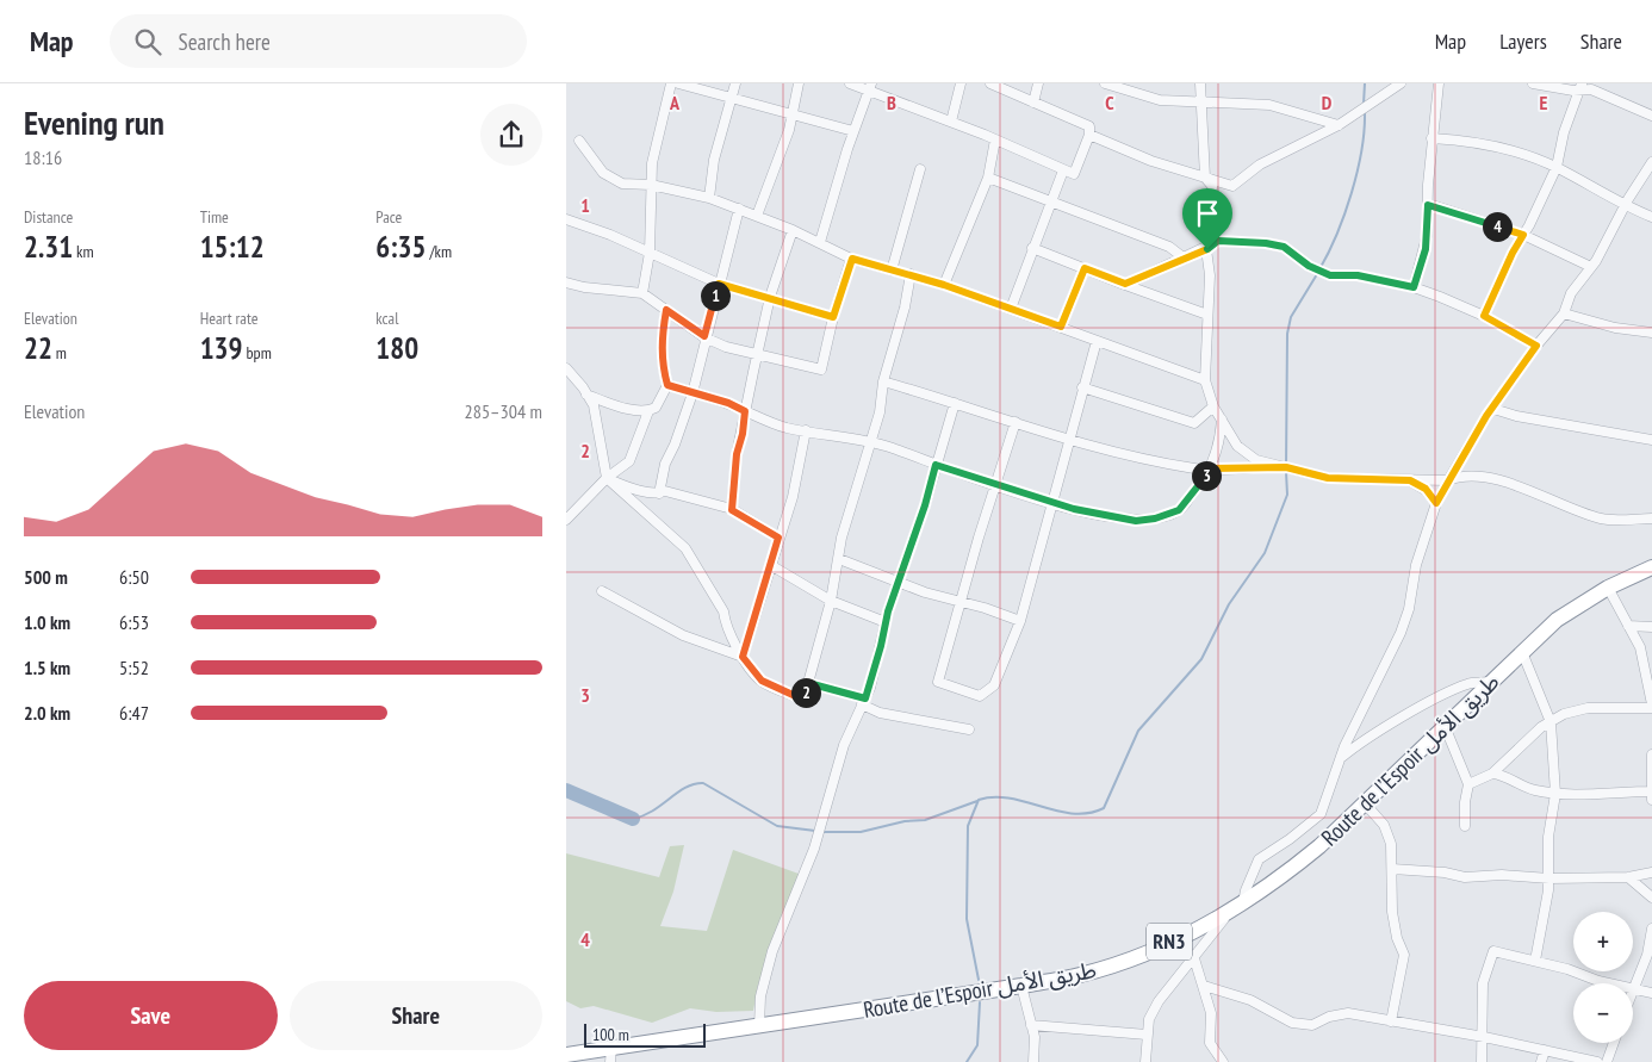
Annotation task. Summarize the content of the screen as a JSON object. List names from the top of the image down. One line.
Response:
{"streets":{"highway":["Route de l’Espoir طريق الأمل","RN3"]},"scale_bar":"100 m","page":{"header":"Map","search":"Search here","nav":["Map","Layers","Share"],"heading":["Evening run","18:16"],"stats":[["Distance","2.31 km"],["Time","15:12"],["Pace","6:35 /km"],["Elevation","22 m"],["Heart rate","139 bpm"],["kcal","180"]],"pins":["4","1","3","2"],"chart":["Elevation","285–304 m"],"list":[{"name":"500 m","note":"6:50"},{"name":"1.0 km","note":"6:53"},{"name":"1.5 km","note":"5:52"},{"name":"2.0 km","note":"6:47"}],"map_buttons":["+","−"],"buttons":["Save","Share"],"scale":"100 m"},"grid":{"columns":["A","B","C","D","E"],"rows":["1","2","3","4"]}}
